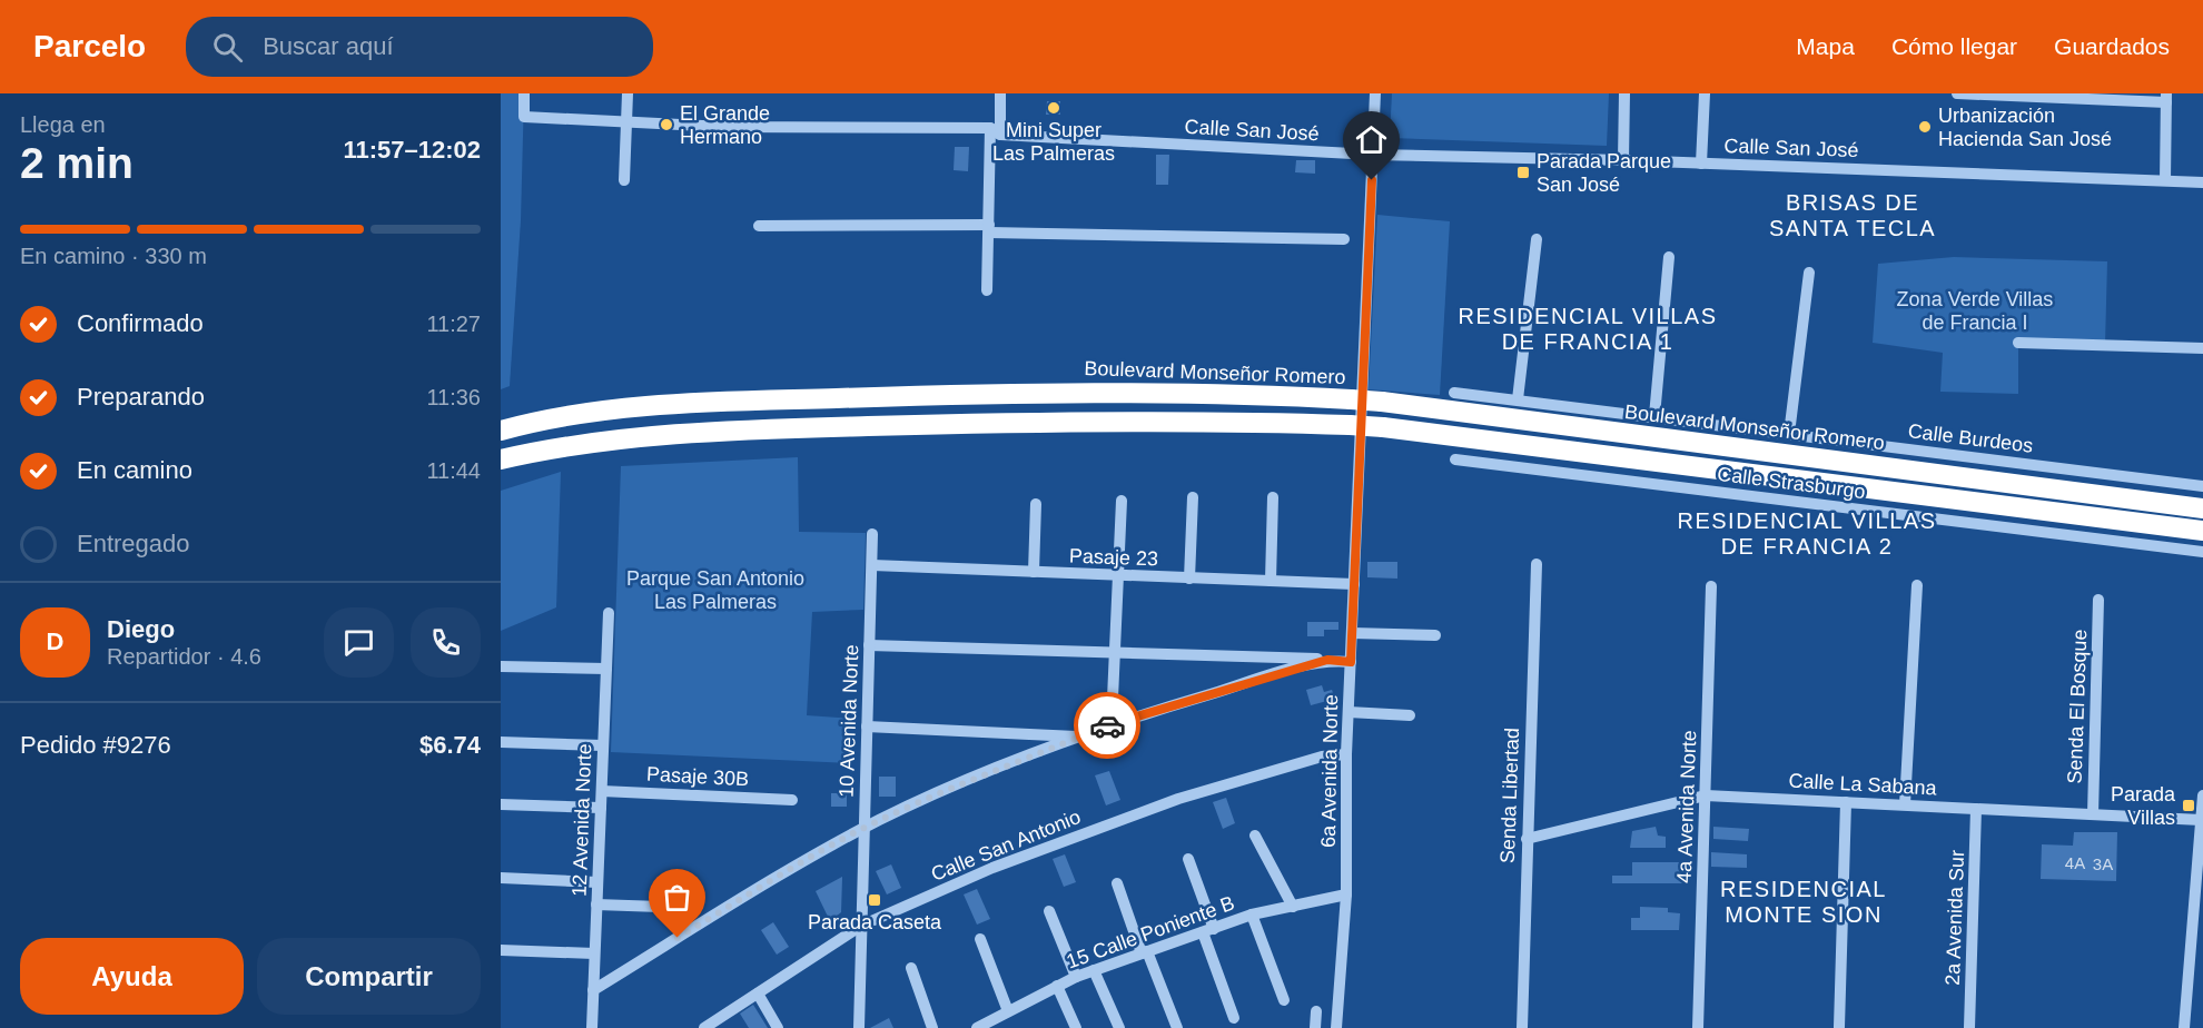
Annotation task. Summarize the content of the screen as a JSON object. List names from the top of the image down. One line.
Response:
{"streets":{"highway":["Boulevard Monseñor Romero"],"street":["Calle San José","Calle Burdeos","Calle Strasburgo","Pasaje 23","Senda El Bosque","10 Avenida Norte","6a Avenida Norte","Pasaje 30B","Calle La Sabana","Senda Libertad","4a Avenida Norte","12 Avenida Norte","Calle San Antonio","2a Avenida Sur","15 Calle Poniente B"]},"crossings":[["Calle San José","6a Avenida Norte"],["Pasaje 23","10 Avenida Norte"],["Pasaje 23","6a Avenida Norte"],["Senda El Bosque","Calle La Sabana"],["10 Avenida Norte","Calle San Antonio"],["6a Avenida Norte","Calle San Antonio"],["6a Avenida Norte","15 Calle Poniente B"],["Pasaje 30B","12 Avenida Norte"],["Calle La Sabana","Senda Libertad"],["Calle La Sabana","4a Avenida Norte"],["Calle La Sabana","2a Avenida Sur"]],"districts":["BRISAS DE SANTA TECLA","RESIDENCIAL VILLAS DE FRANCIA 1","RESIDENCIAL VILLAS DE FRANCIA 2","RESIDENCIAL MONTE SION"],"parks":["Zona Verde Villas de Francia I","Parque San Antonio Las Palmeras"],"places":{"other":["Mini Super Las Palmeras","El Grande Hermano","Urbanización Hacienda San José"],"transit":["Parada Parque San José","Parada Villas","Parada Caseta"]},"house_numbers":["4A","3A"],"page":{"header":"Parcelo","search":"Buscar aquí","nav":["Mapa","Cómo llegar","Guardados"],"heading":["2 min","Llega en","11:57–12:02"],"panel":["Diego","Repartidor · 4.6","Pedido #9276","$6.74"],"bar":"En camino · 330 m","list":[["Confirmado","11:27"],["Preparando","11:36"],["En camino","11:44"],"Entregado"],"round":"D","buttons":["Ayuda","Compartir"]}}
